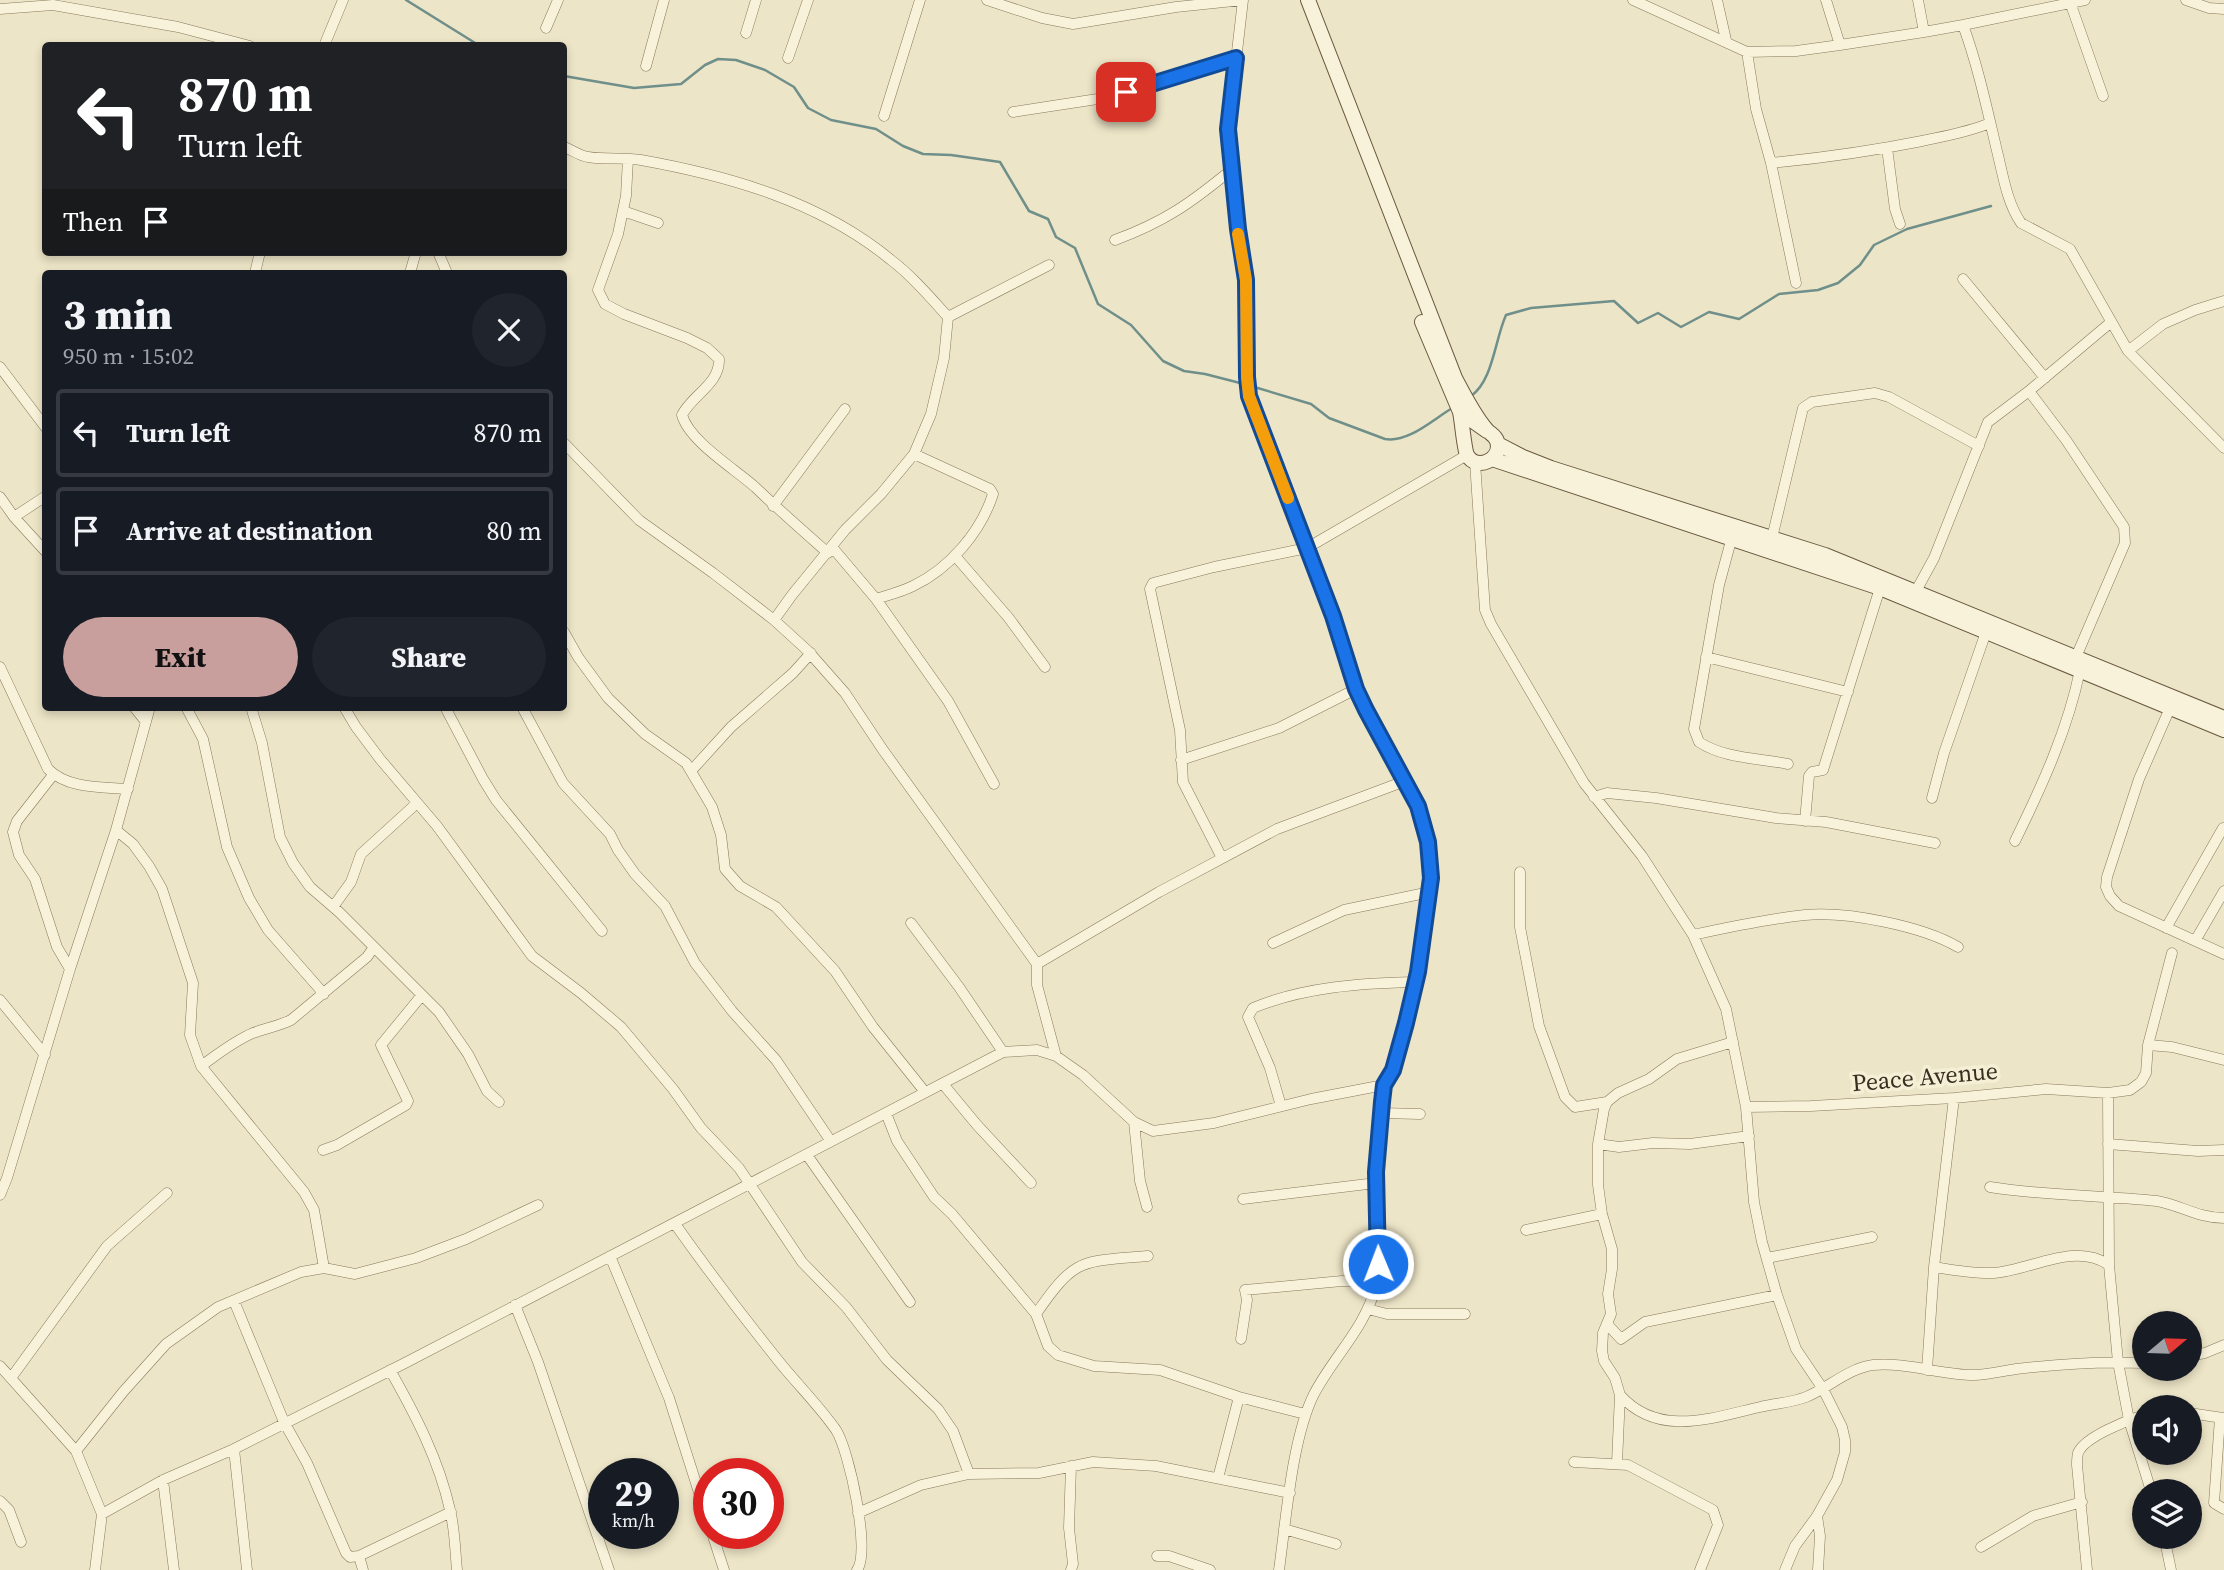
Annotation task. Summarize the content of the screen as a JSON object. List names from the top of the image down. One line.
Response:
{"streets":{"street":["Peace Avenue"]},"north":"right","page":{"turn":["870 m","Turn left"],"then":"Then","heading":["3 min","950 m · 15:02"],"list":[{"name":"Turn left","value":"870 m"},{"name":"Arrive at destination","value":"80 m"}],"buttons":["Exit","Share"],"speed":"29 km/h","limit":"30"}}
